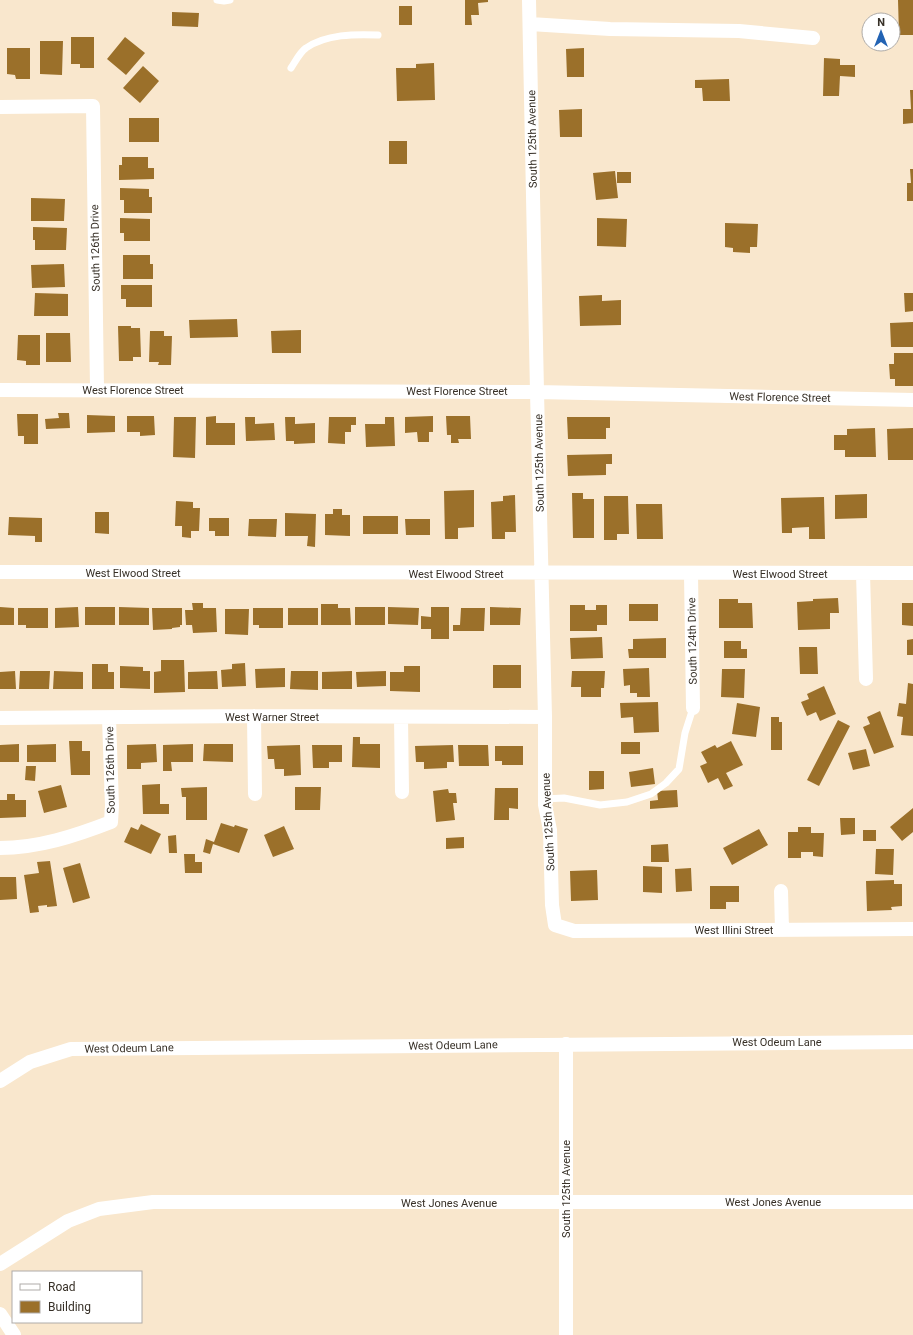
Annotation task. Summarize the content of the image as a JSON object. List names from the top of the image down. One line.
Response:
{"streets":{"street":["South 125th Avenue","South 126th Drive","West Florence Street","West Elwood Street","South 124th Drive","West Warner Street","West Illini Street","West Odeum Lane","West Jones Avenue"]},"crossings":[["South 125th Avenue","West Florence Street"],["South 125th Avenue","West Elwood Street"],["South 125th Avenue","West Warner Street"],["South 125th Avenue","West Illini Street"],["South 125th Avenue","West Odeum Lane"],["South 125th Avenue","West Jones Avenue"],["South 126th Drive","West Florence Street"],["South 126th Drive","West Warner Street"],["West Elwood Street","South 124th Drive"]],"legend":["Road","Building"],"north":"top"}
